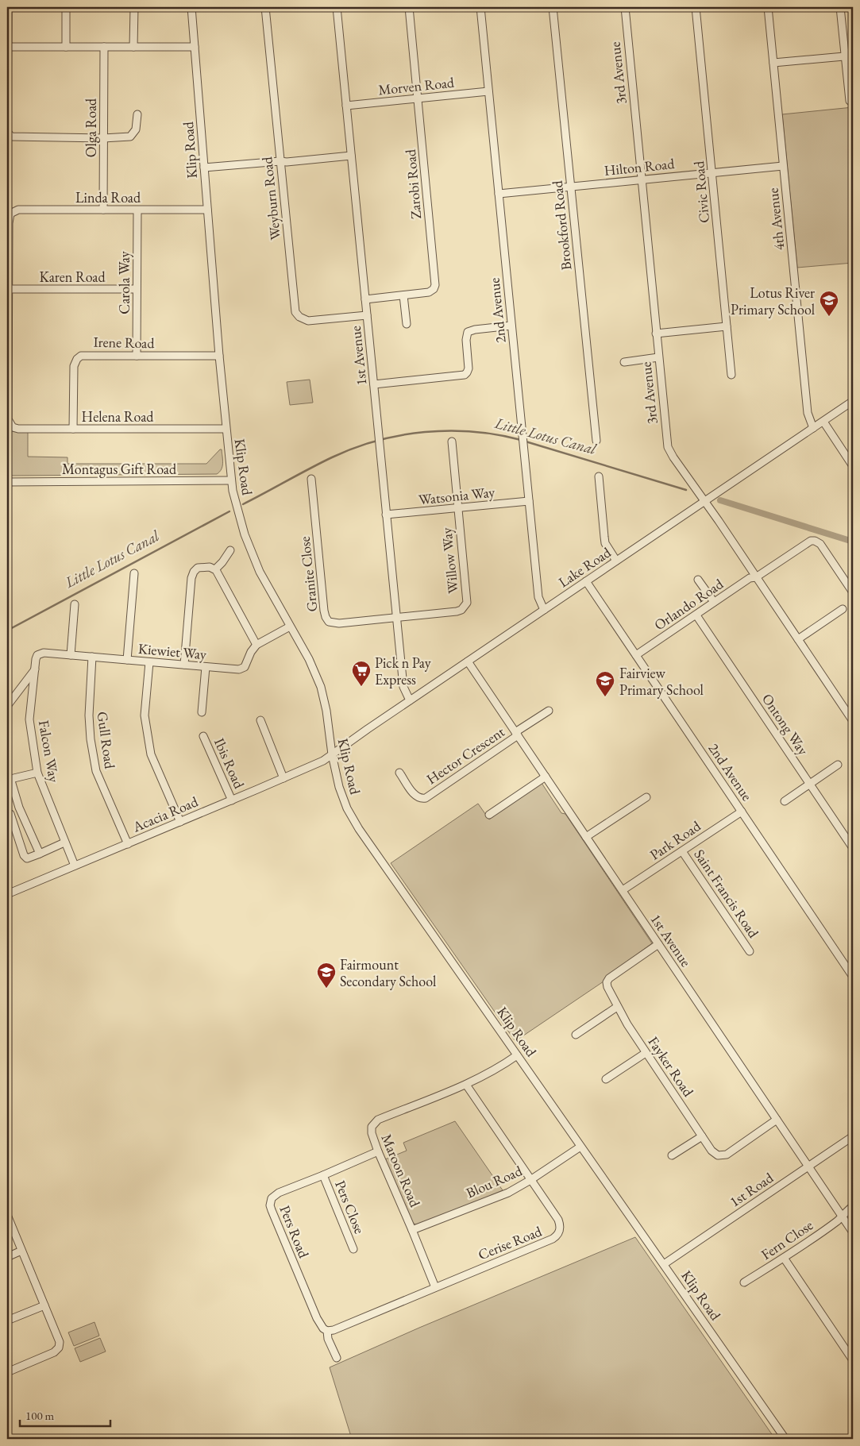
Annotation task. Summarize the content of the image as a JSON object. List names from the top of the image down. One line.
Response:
{"streets":{"street":["3rd Avenue","Morven Road","Olga Road","Klip Road","Hilton Road","Zarobi Road","Civic Road","Linda Road","Weyburn Road","4th Avenue","Brookford Road","Karen Road","Carola Way","2nd Avenue","Irene Road","1st Avenue","Helena Road","Montagus Gift Road","Watsonia Way","Willow Way","Lake Road","Granite Close","Orlando Road","Kiewiet Way","Ontong Way","Gull Road","Falcon Way","Hector Crescent","Ibis Road","Acacia Road","Park Road","Saint Francis Road","Fayker Road","Maroon Road","Blou Road","1st Road","Pers Close","Pers Road","Fern Close","Cerise Road"]},"crossings":[["3rd Avenue","Hilton Road"],["3rd Avenue","Lake Road"],["3rd Avenue","Orlando Road"],["Morven Road","Zarobi Road"],["Morven Road","2nd Avenue"],["Morven Road","1st Avenue"],["Olga Road","Linda Road"],["Klip Road","Linda Road"],["Klip Road","Irene Road"],["Klip Road","Helena Road"],["Klip Road","Montagus Gift Road"],["Klip Road","Lake Road"],["Klip Road","Acacia Road"],["Klip Road","Maroon Road"],["Klip Road","Blou Road"],["Klip Road","1st Road"],["Hilton Road","Civic Road"],["Hilton Road","4th Avenue"],["Hilton Road","Brookford Road"],["Hilton Road","2nd Avenue"],["Zarobi Road","1st Avenue"],["Linda Road","Karen Road"],["Linda Road","Carola Way"],["Linda Road","Helena Road"],["Weyburn Road","1st Avenue"],["4th Avenue","Lake Road"],["Karen Road","Carola Way"],["Karen Road","Helena Road"],["Carola Way","Irene Road"],["2nd Avenue","Watsonia Way"],["2nd Avenue","Lake Road"],["2nd Avenue","Orlando Road"],["2nd Avenue","Park Road"],["Irene Road","Helena Road"],["1st Avenue","Watsonia Way"],["1st Avenue","Willow Way"],["1st Avenue","Lake Road"],["1st Avenue","Granite Close"],["1st Avenue","Hector Crescent"],["1st Avenue","Park Road"],["1st Avenue","Fayker Road"],["1st Avenue","1st Road"],["1st Avenue","Fern Close"],["Watsonia Way","Willow Way"],["Willow Way","Granite Close"],["Lake Road","Acacia Road"],["Orlando Road","Ontong Way"],["Kiewiet Way","Gull Road"],["Kiewiet Way","Falcon Way"],["Gull Road","Acacia Road"],["Falcon Way","Acacia Road"],["Ibis Road","Acacia Road"],["Park Road","Saint Francis Road"],["Maroon Road","Blou Road"],["Maroon Road","Pers Road"],["Maroon Road","Cerise Road"],["Blou Road","Cerise Road"],["Pers Close","Pers Road"],["Pers Road","Cerise Road"]],"water":["Little Lotus Canal"],"places":{"school or university":["Lotus River Primary School","Fairview Primary School","Fairmount Secondary School"],"supermarket":["Pick n Pay Express"]},"scale_bar":"100 m"}
